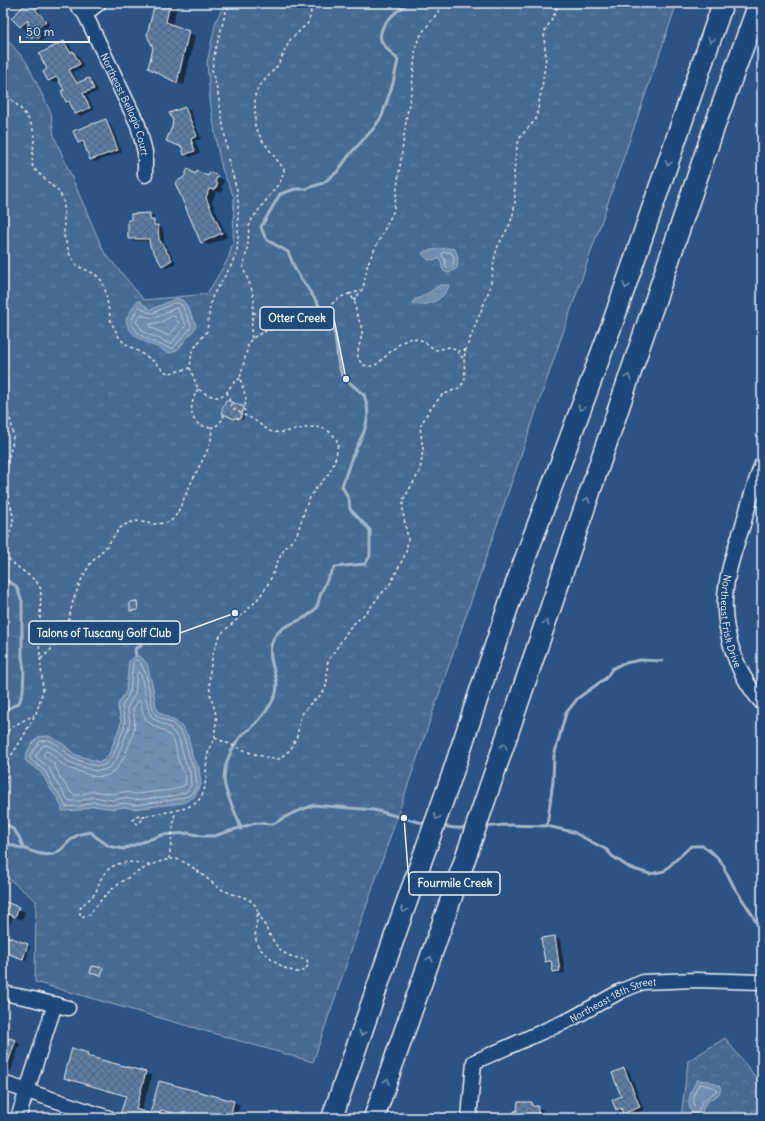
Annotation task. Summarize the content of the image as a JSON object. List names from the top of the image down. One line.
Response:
{"streets":{"street":["Northeast Bellagio Court","Northeast Frisk Drive","Northeast 18th Street"]},"places":["Otter Creek","Talons of Tuscany Golf Club","Fourmile Creek"],"scale_bar":"50 m"}
